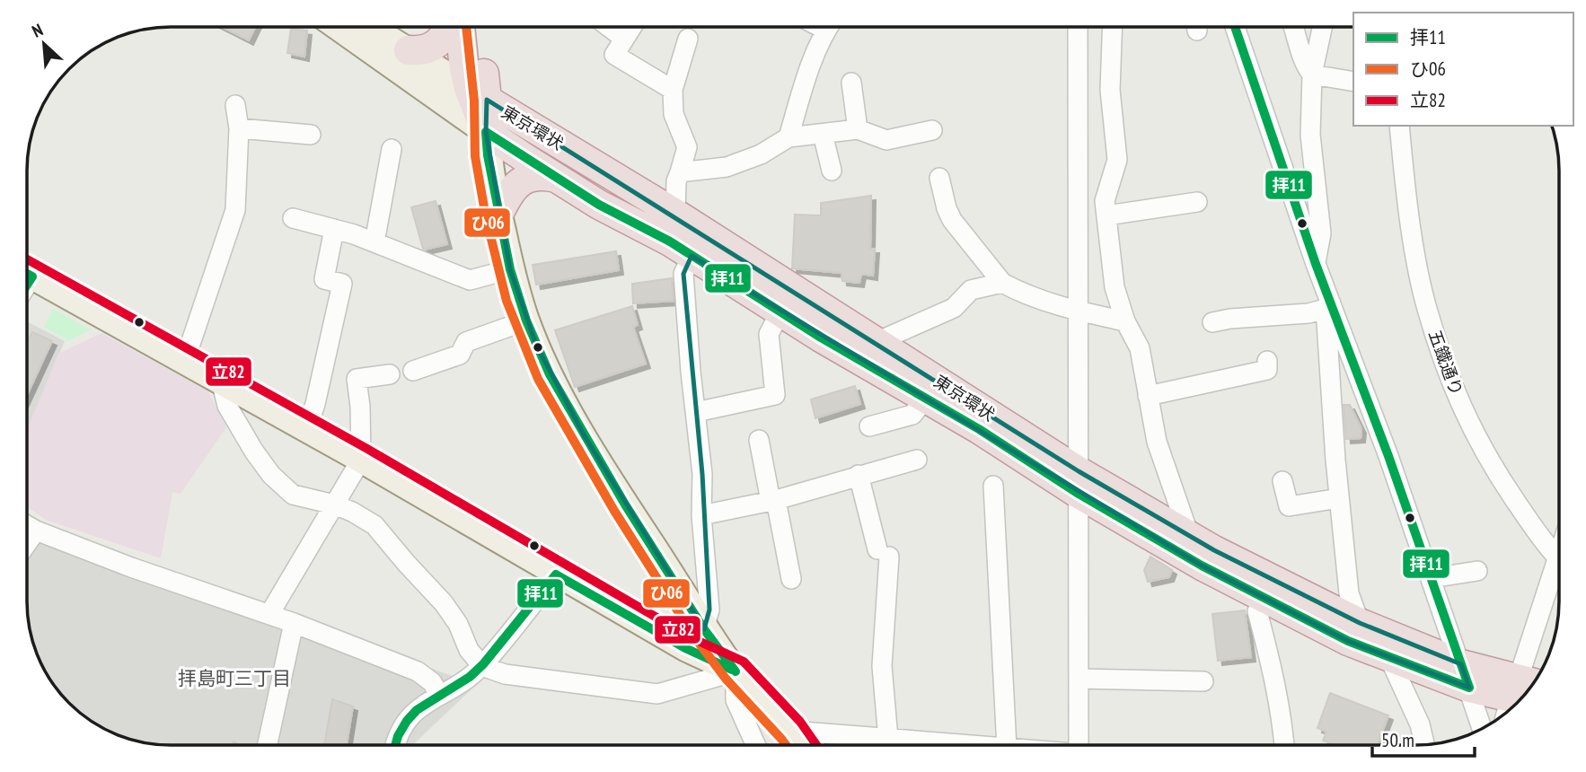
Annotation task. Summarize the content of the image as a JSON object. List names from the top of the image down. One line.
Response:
{"streets":{"highway":["東京環状"],"street":["五鐵通り"]},"districts":["拝島町三丁目"],"lines":["transit line 拝11","transit line ひ06","transit line 立82"],"legend":["拝11","ひ06","立82"],"scale_bar":"50 m","north":"top left"}
